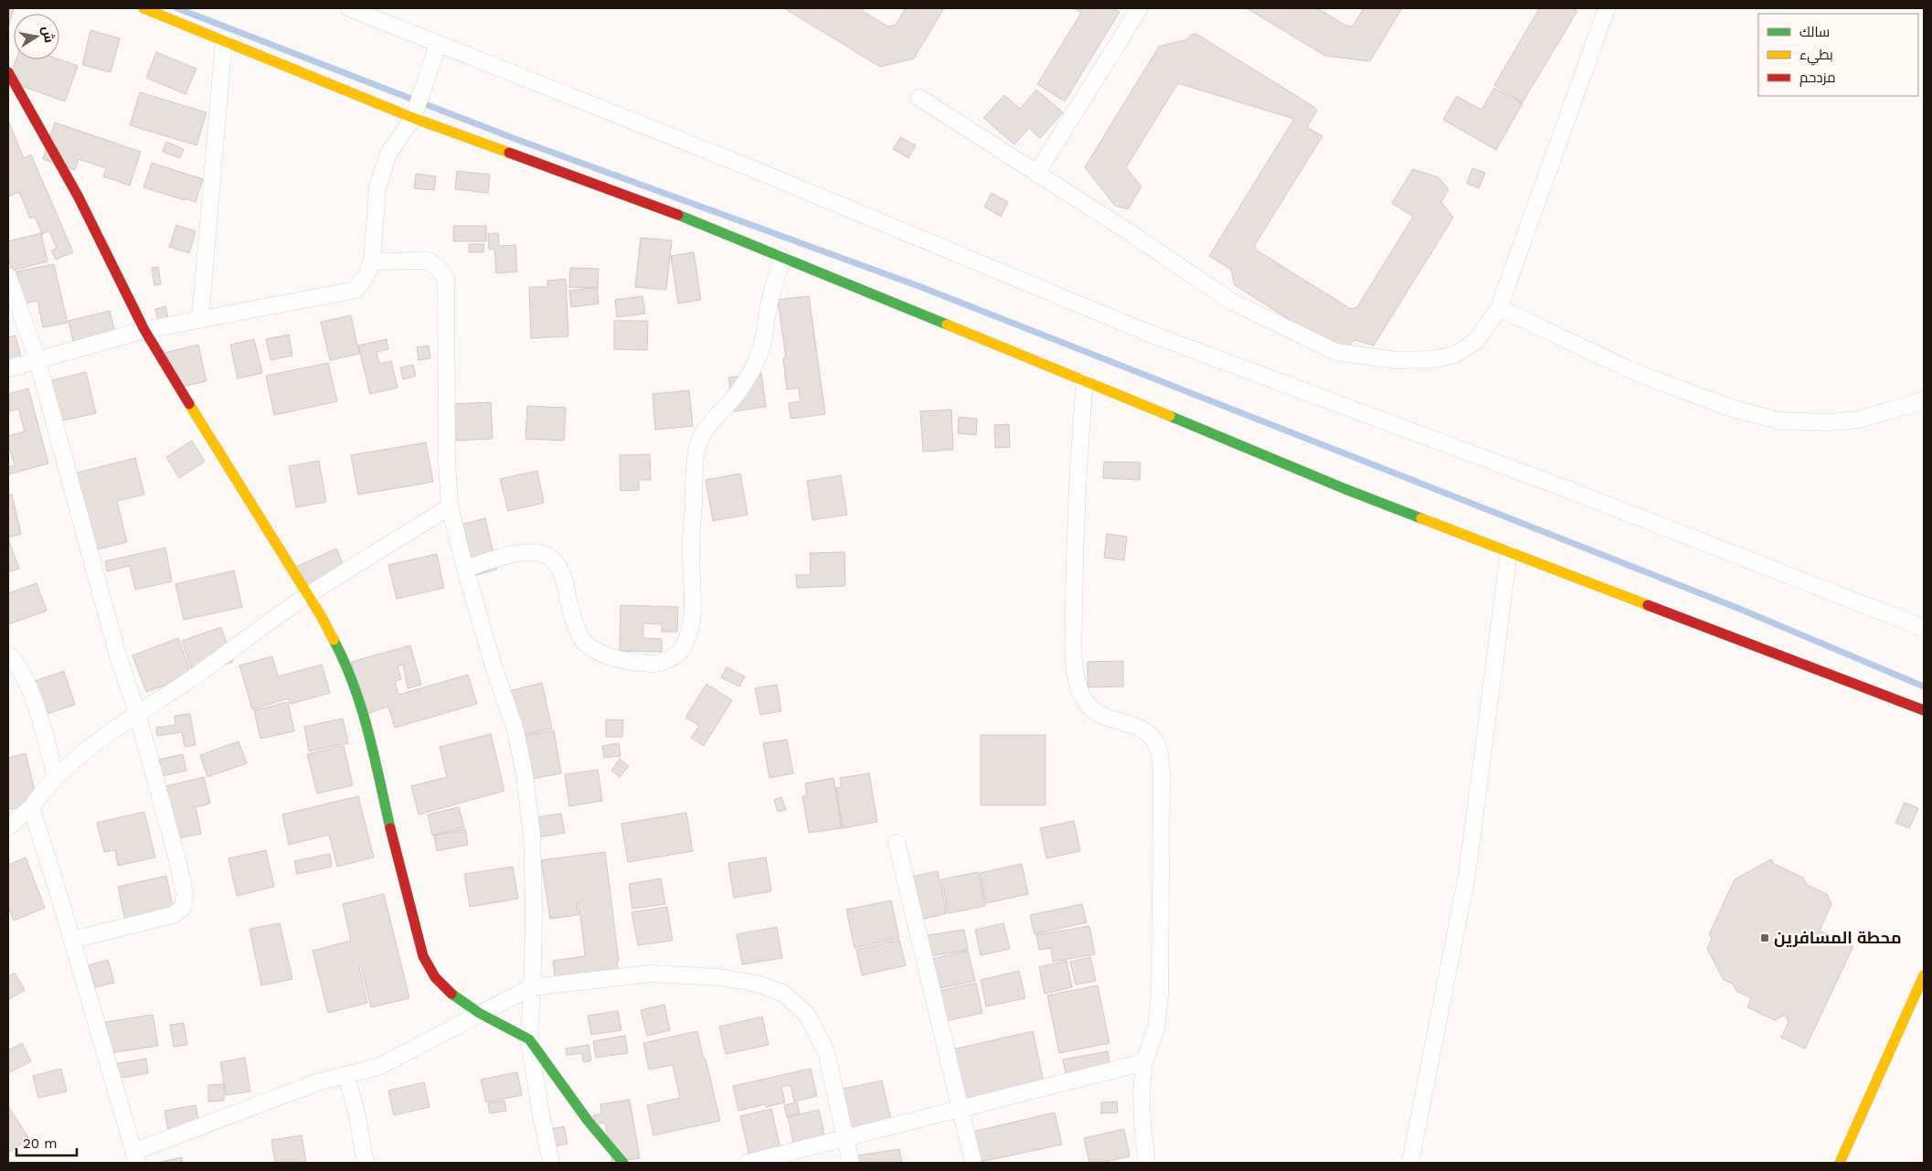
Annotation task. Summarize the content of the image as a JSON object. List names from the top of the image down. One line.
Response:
{"places":{"transit":["محطة المسافرين"]},"legend":["سالك","بطيء","مزدحم"],"scale_bar":"20 m","north":"right"}
